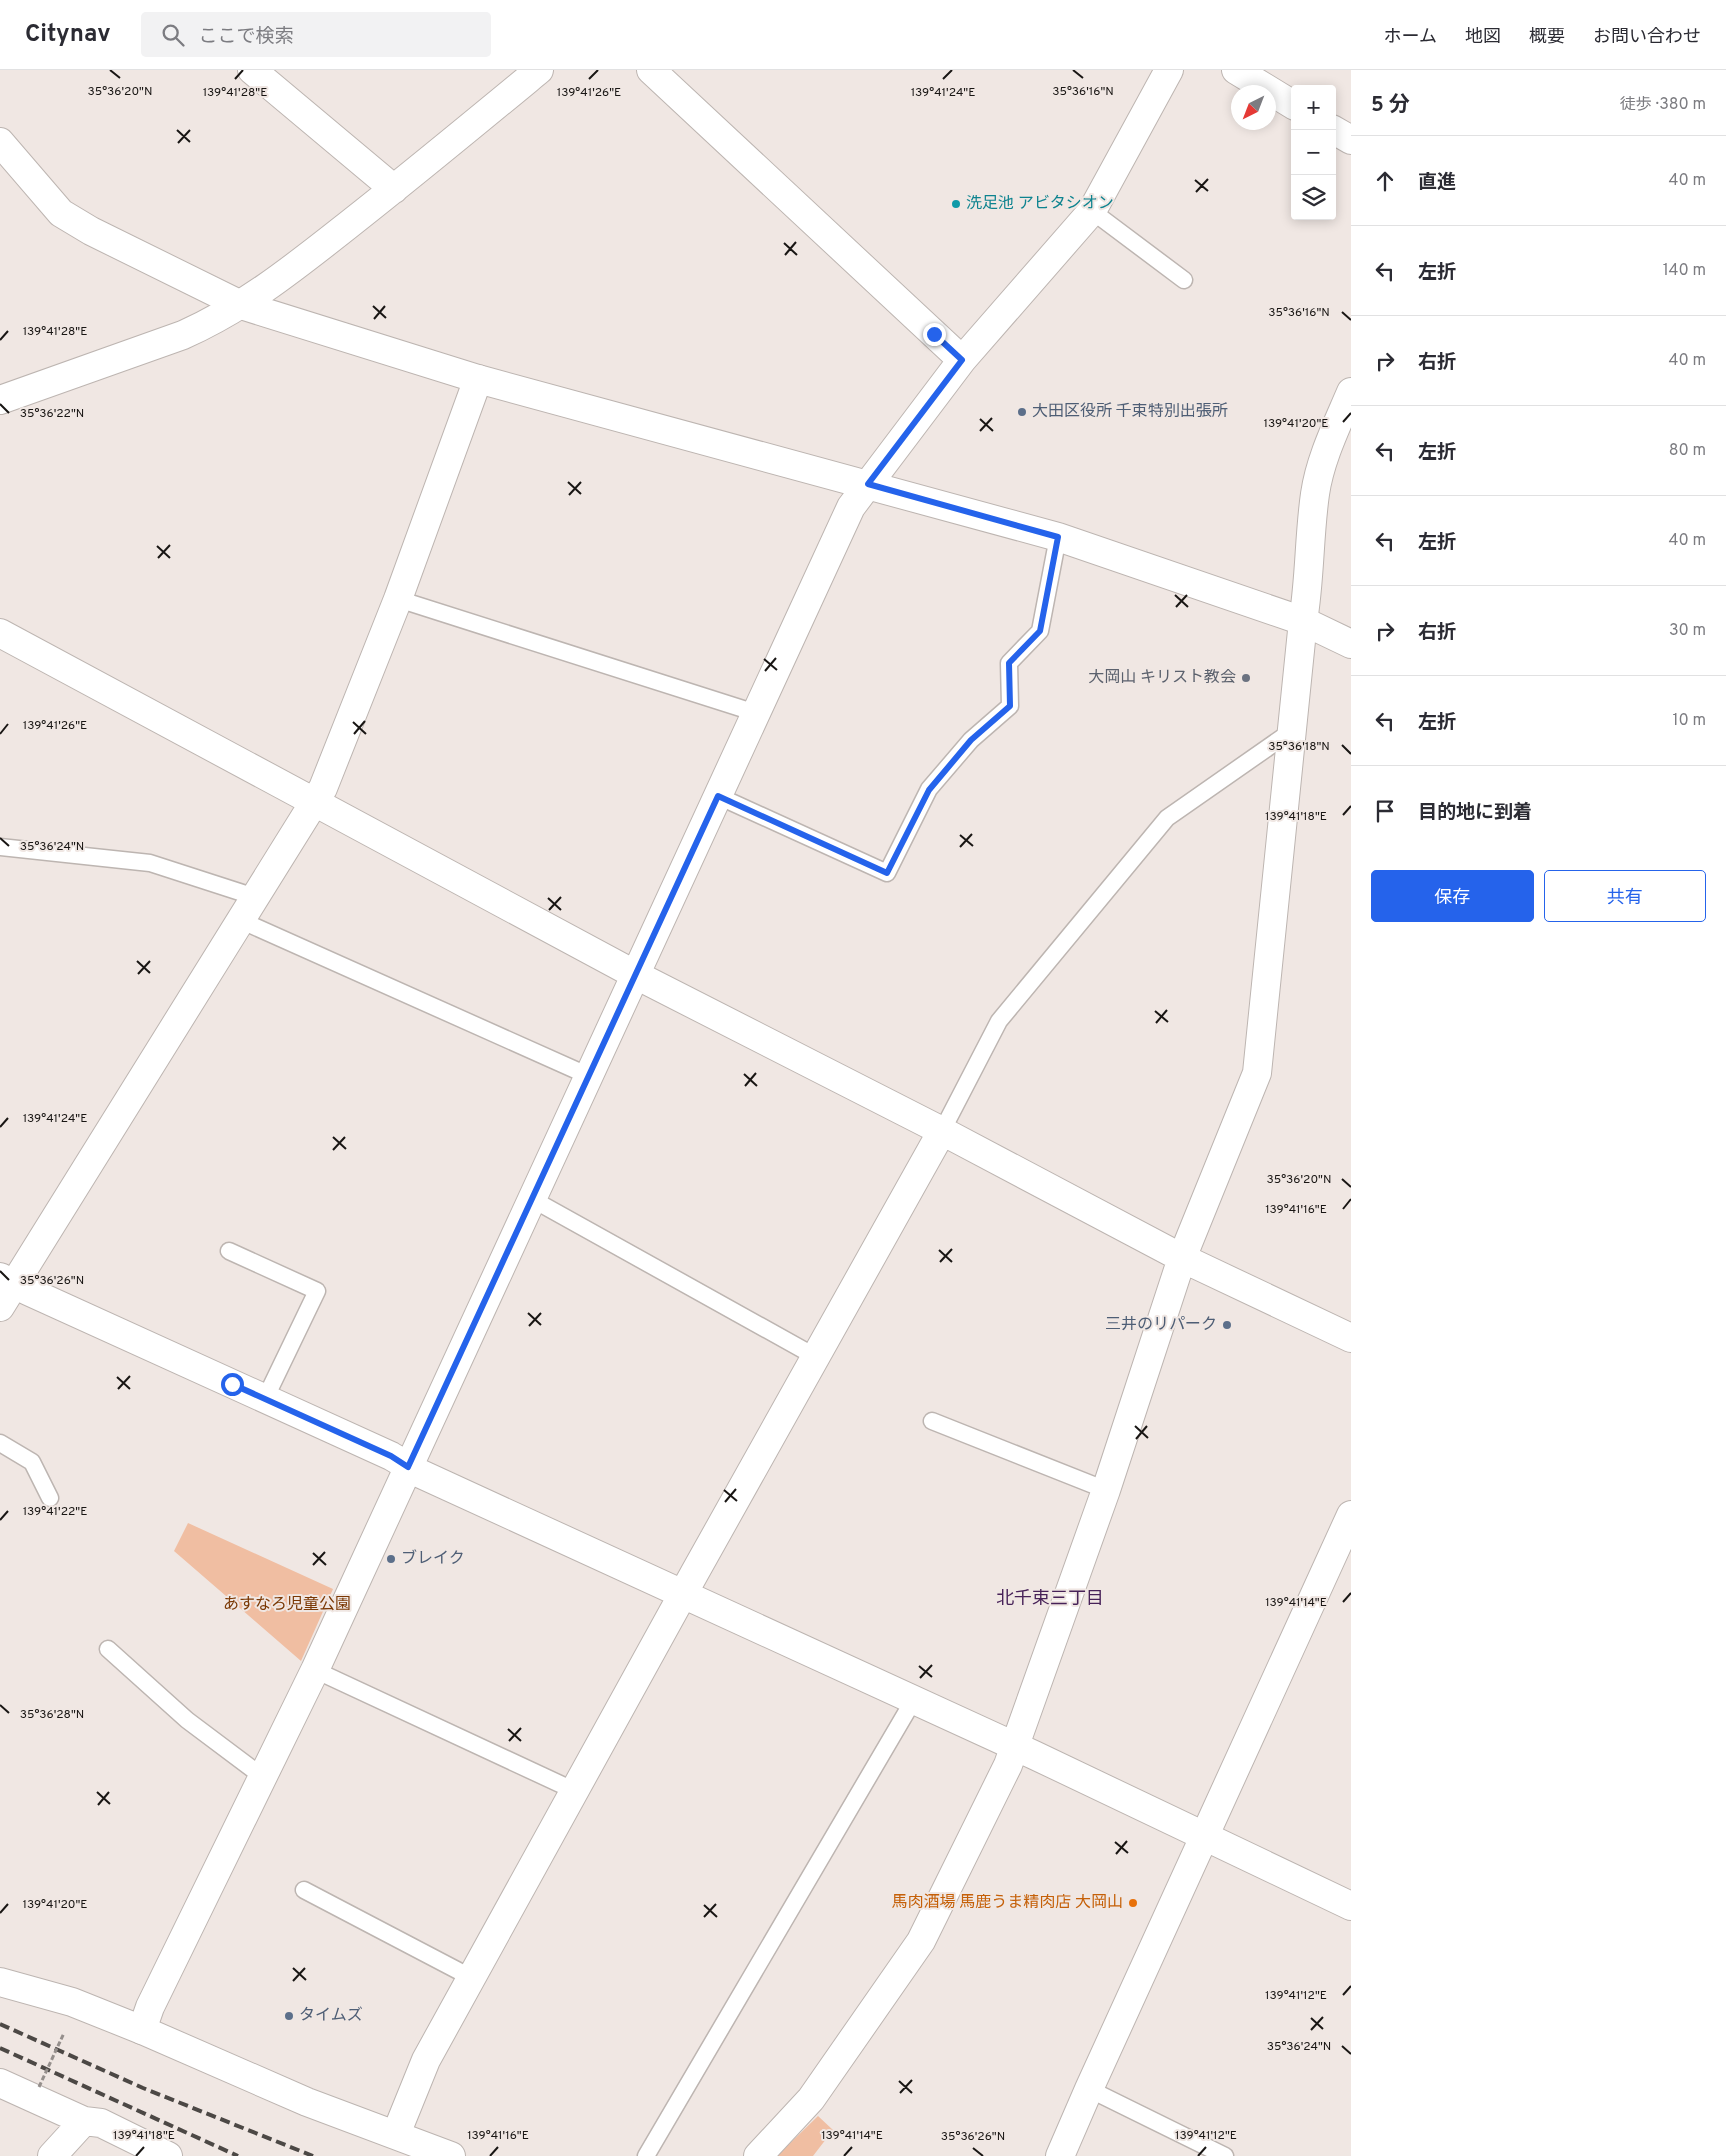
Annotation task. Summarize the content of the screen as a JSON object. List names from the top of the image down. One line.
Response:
{"districts":["北千束三丁目"],"parks":["あすなろ児童公園"],"places":["洗足池 アビタシオン","大田区役所 千束特別出張所","大岡山 キリスト教会","三井のリパーク","ブレイク","馬肉酒場 馬鹿うま精肉店 大岡山","タイムズ"],"north":"bottom left","page":{"header":"Citynav","search":"ここで検索","nav":["ホーム","地図","概要","お問い合わせ"],"heading":["5 分","徒歩 · 380 m"],"map_buttons":["+","−"],"list":[["直進","40 m"],["左折","140 m"],["右折","40 m"],["左折","80 m"],["左折","40 m"],["右折","30 m"],["左折","10 m"],"目的地に到着"],"buttons":["保存","共有"]},"coordinates":["35°36'20\"N","35°36'16\"N","139°41'28\"E","139°41'26\"E","139°41'24\"E","35°36'22\"N","139°41'20\"E","35°36'18\"N","139°41'18\"E","35°36'24\"N","139°41'16\"E","35°36'26\"N","139°41'22\"E","139°41'14\"E","35°36'28\"N","139°41'12\"E"]}
